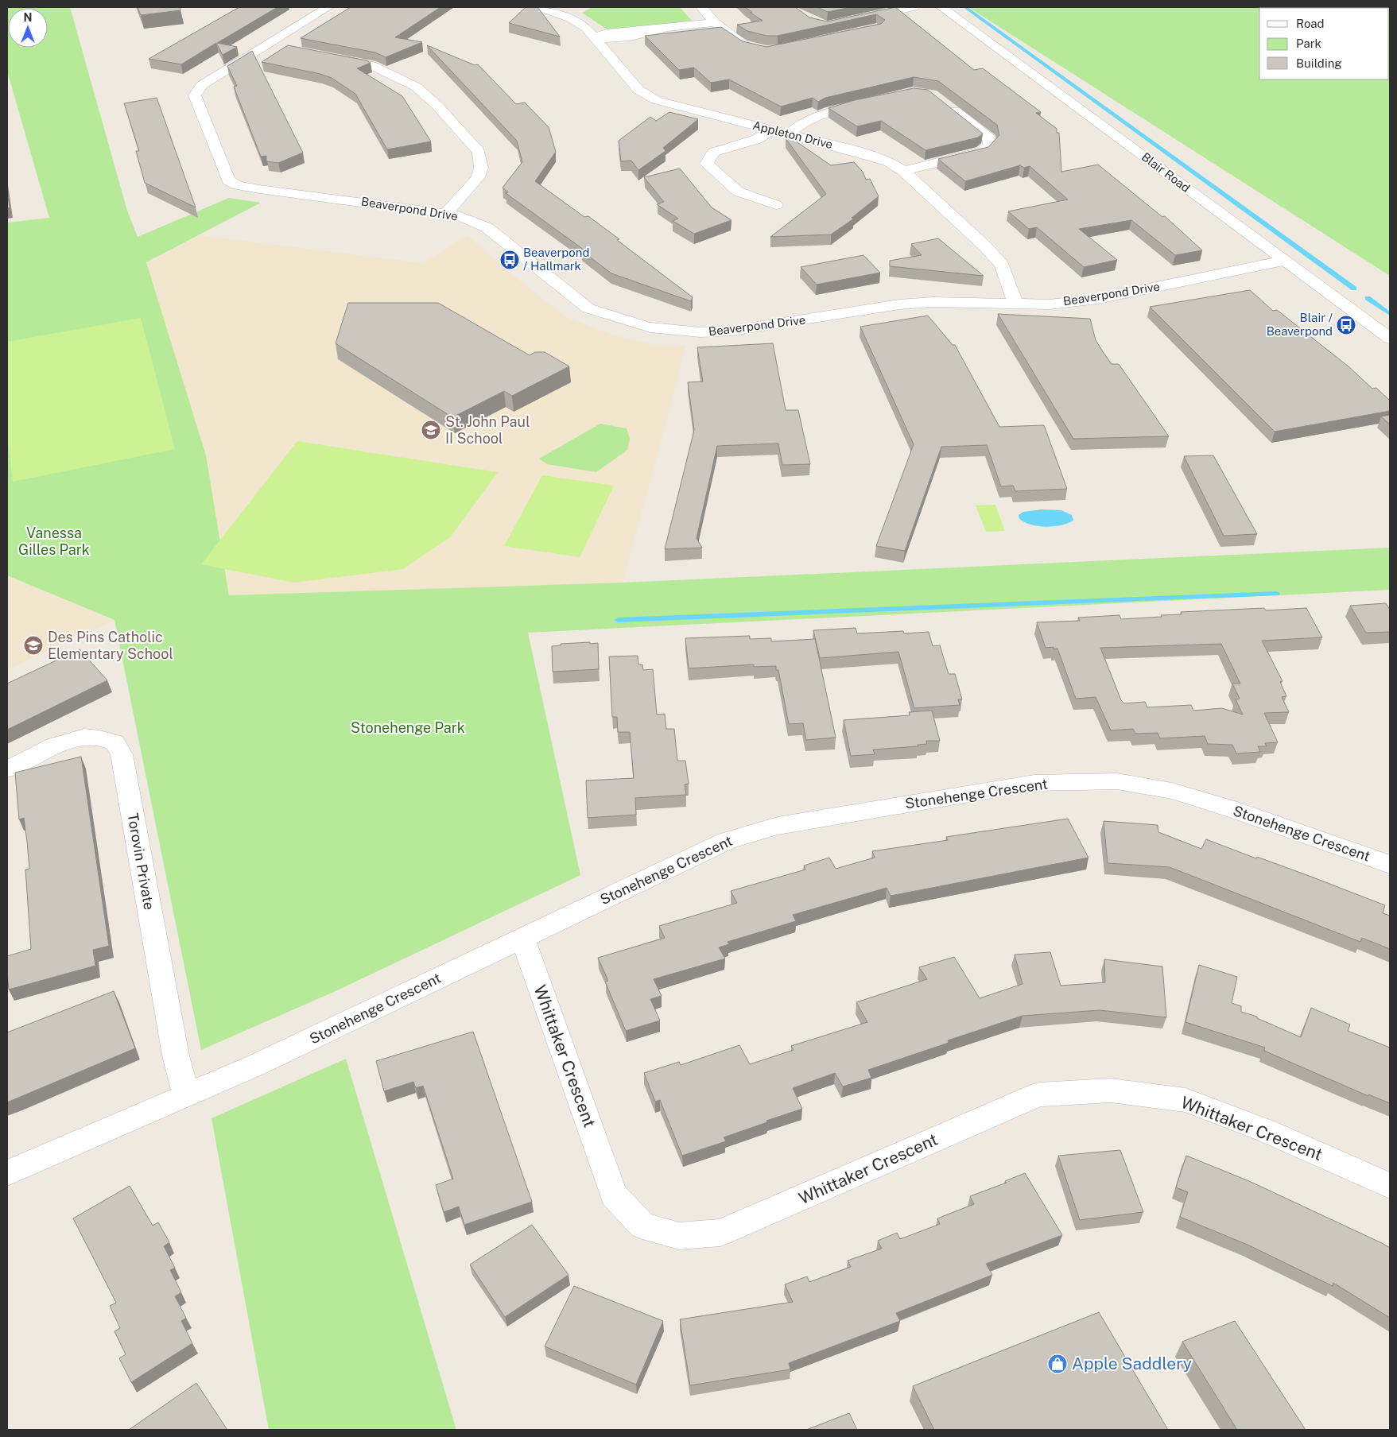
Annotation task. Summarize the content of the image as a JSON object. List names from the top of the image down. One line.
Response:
{"streets":{"street":["Appleton Drive","Blair Road","Beaverpond Drive","Stonehenge Crescent","Torovin Private","Whittaker Crescent"]},"crossings":[["Appleton Drive","Beaverpond Drive"],["Blair Road","Beaverpond Drive"],["Stonehenge Crescent","Torovin Private"],["Stonehenge Crescent","Whittaker Crescent"]],"parks":["Vanessa Gilles Park","Stonehenge Park"],"places":{"bus stop":["Beaverpond / Hallmark","Blair / Beaverpond"],"school or university":["St. John Paul II School","Des Pins Catholic Elementary School"],"shop":["Apple Saddlery"]},"legend":["Road","Park","Building"],"north":"top"}
